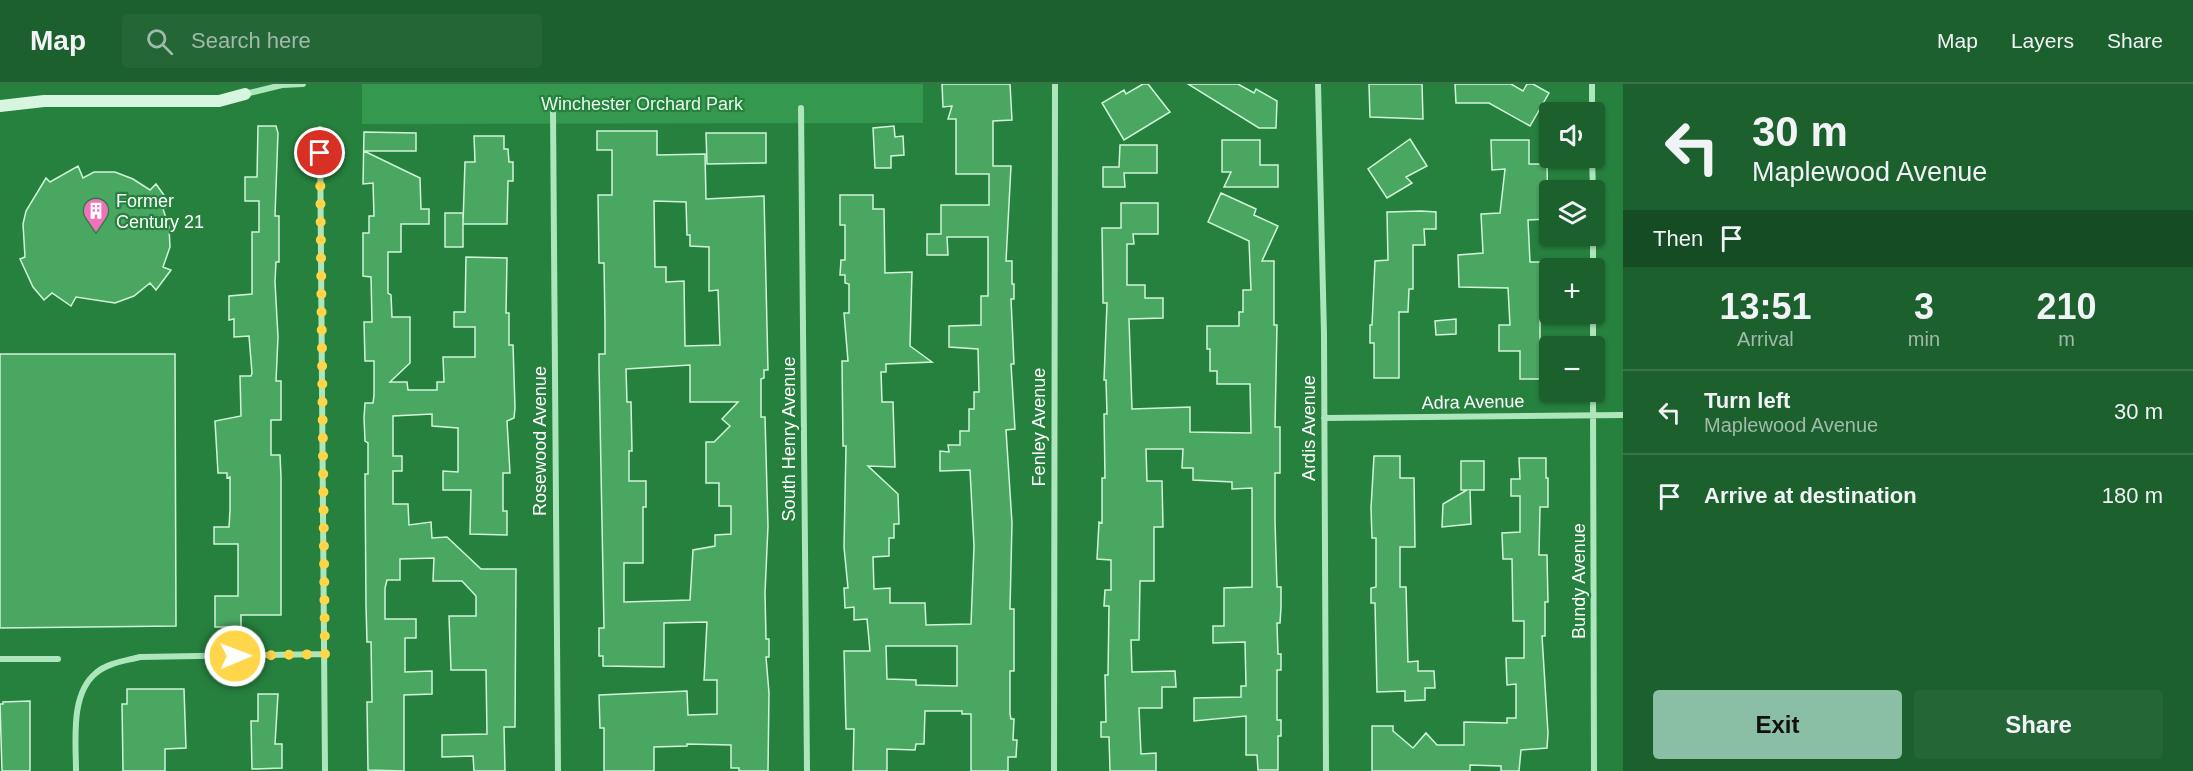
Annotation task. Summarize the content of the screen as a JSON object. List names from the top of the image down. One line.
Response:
{"streets":{"street":["Adra Avenue","Fenley Avenue","Ardis Avenue","South Henry Avenue","Rosewood Avenue","Bundy Avenue"]},"crossings":[["Adra Avenue","Ardis Avenue"],["Adra Avenue","Bundy Avenue"]],"parks":["Winchester Orchard Park"],"places":{"building":["Former Century 21"]},"page":{"header":"Map","search":"Search here","nav":["Map","Layers","Share"],"turn":["30 m","Maplewood Avenue"],"map_buttons":["+","−"],"then":"Then","eta":["13:51","Arrival","3","min","210","m"],"list":[{"name":"Turn left","note":"Maplewood Avenue","value":"30 m"},{"name":"Arrive at destination","value":"180 m"}],"buttons":["Exit","Share"]}}
